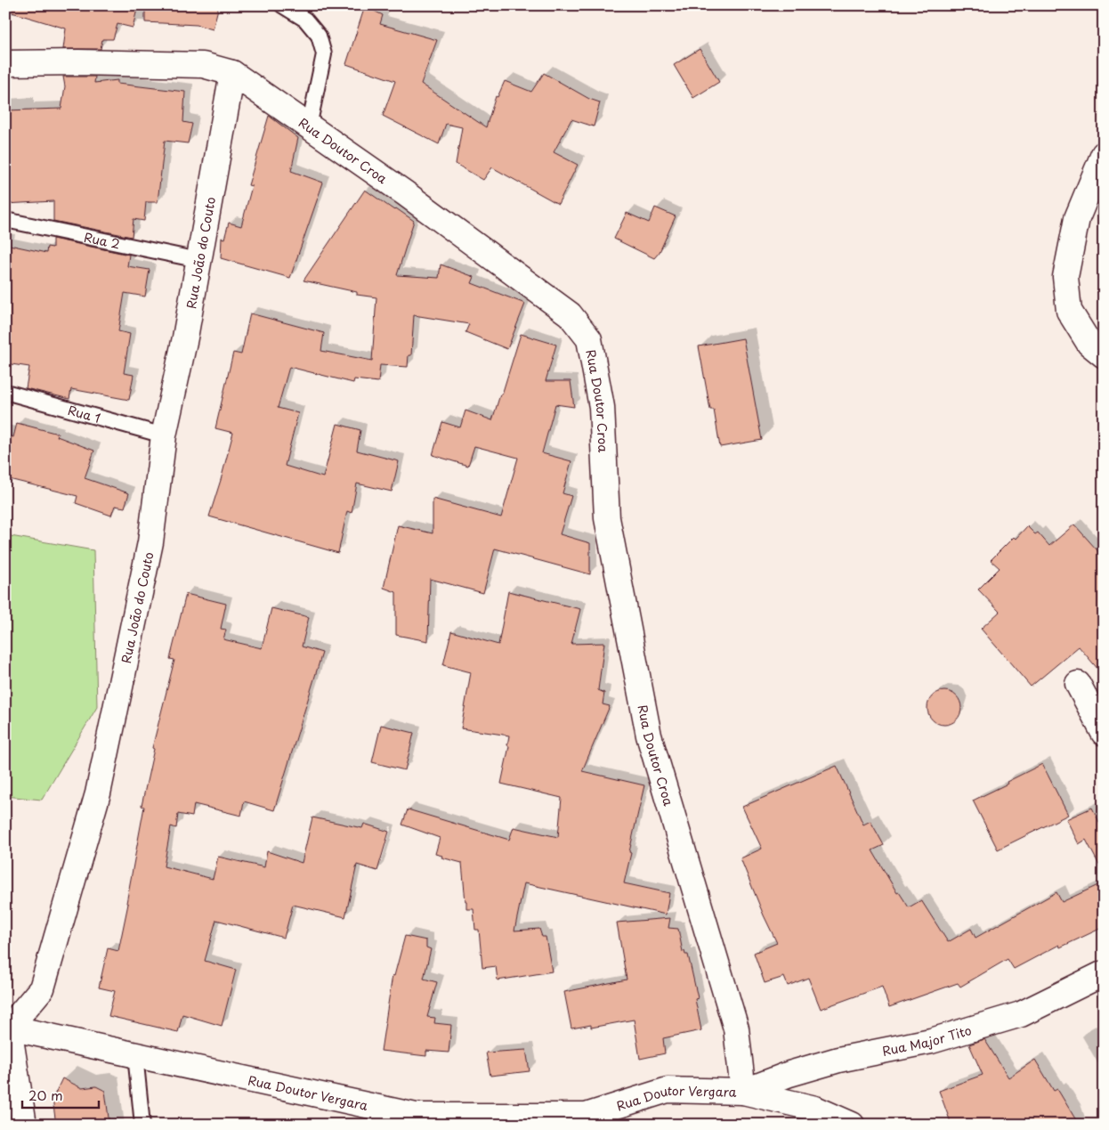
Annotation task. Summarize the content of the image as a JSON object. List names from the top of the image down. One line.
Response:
{"streets":{"street":["Rua Doutor Croa","Rua João do Couto","Rua Major Tito","Rua Doutor Vergara"],"lane":["Rua 2","Rua 1"]},"crossings":[["Rua Doutor Croa","Rua João do Couto"],["Rua Doutor Croa","Rua Major Tito"],["Rua Doutor Croa","Rua Doutor Vergara"],["Rua 2","Rua João do Couto"],["Rua João do Couto","Rua 1"],["Rua João do Couto","Rua Doutor Vergara"],["Rua Major Tito","Rua Doutor Vergara"]],"scale_bar":"20 m"}
